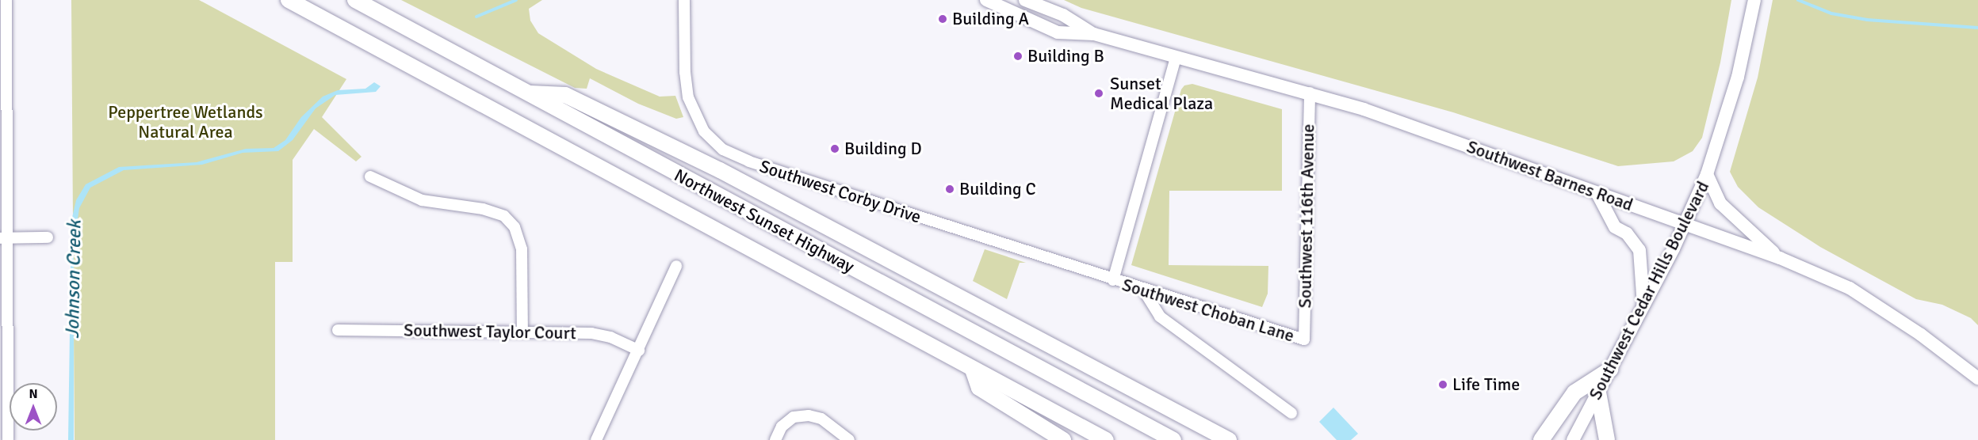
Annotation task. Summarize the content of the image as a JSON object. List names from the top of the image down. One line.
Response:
{"streets":{"highway":["Northwest Sunset Highway"],"main road":["Southwest Barnes Road","Southwest Cedar Hills Boulevard"],"street":["Southwest Corby Drive","Southwest 116th Avenue","Southwest Choban Lane","Southwest Taylor Court"]},"crossings":[["Southwest Barnes Road","Southwest 116th Avenue"],["Southwest Barnes Road","Southwest Cedar Hills Boulevard"],["Southwest Corby Drive","Southwest Choban Lane"],["Southwest 116th Avenue","Southwest Choban Lane"]],"water":["Johnson Creek"],"parks":["Peppertree Wetlands Natural Area"],"places":["Building A","Building B","Sunset Medical Plaza","Building D","Building C","Life Time"],"north":"top"}
